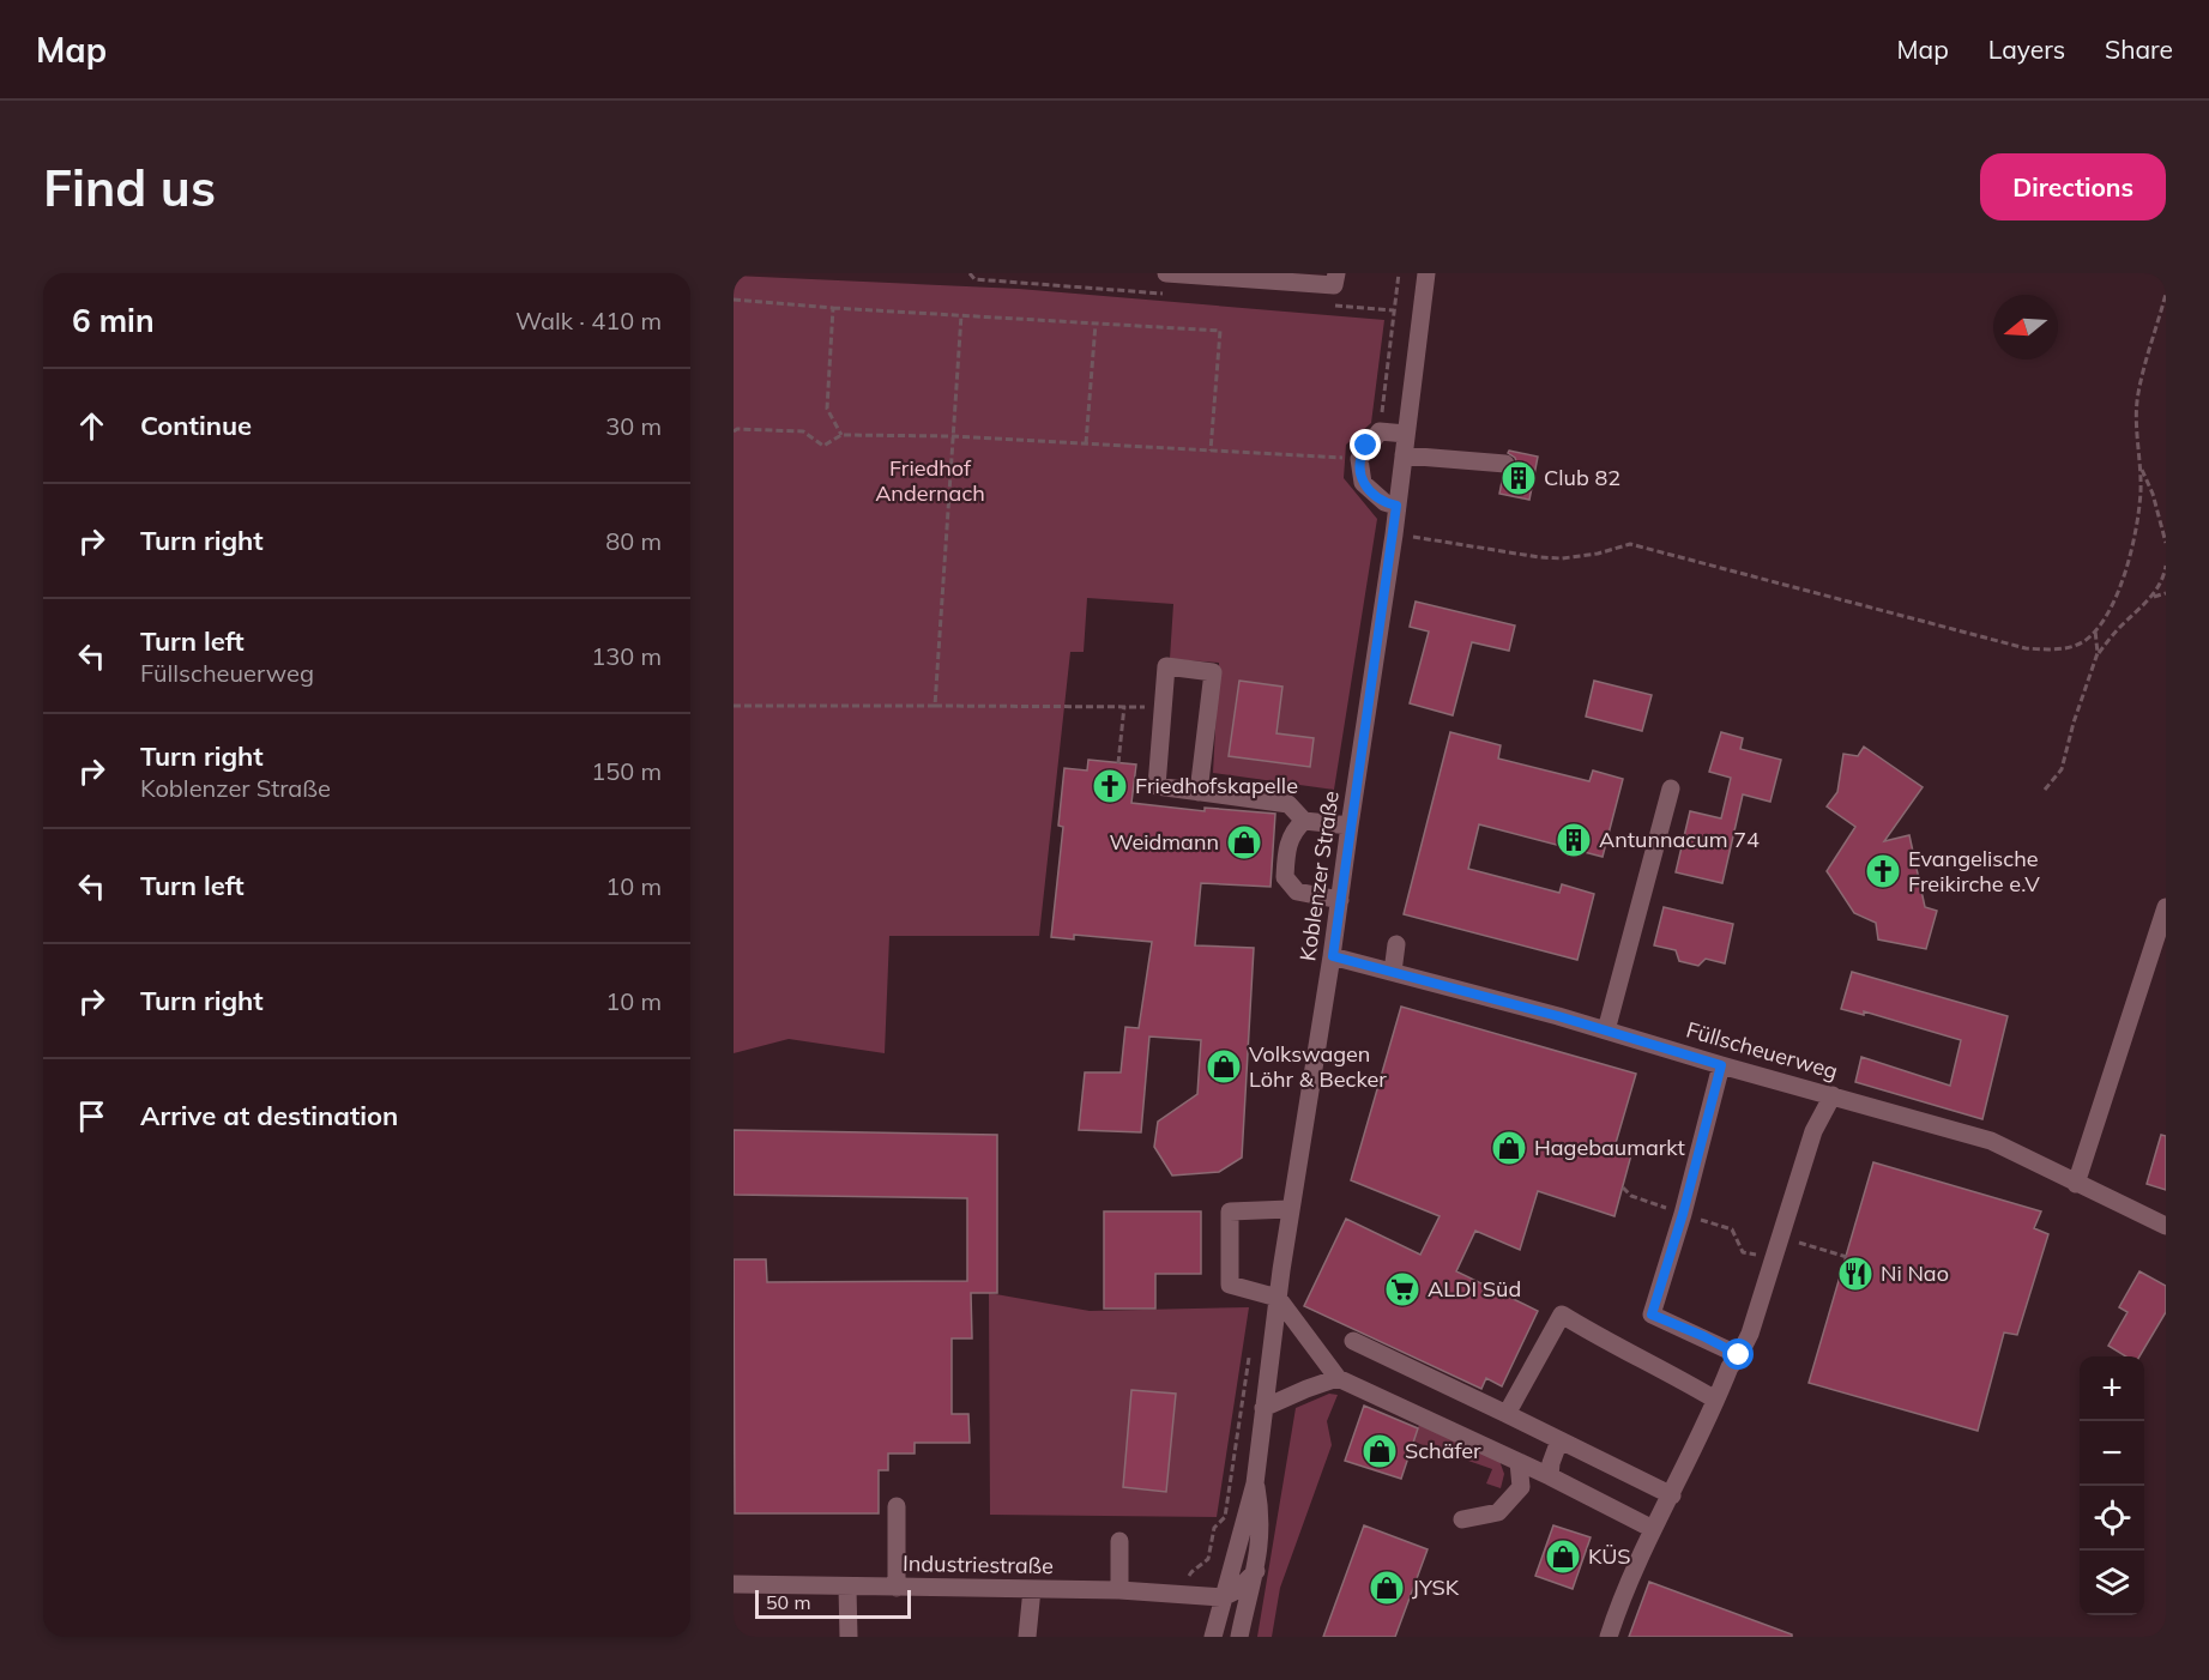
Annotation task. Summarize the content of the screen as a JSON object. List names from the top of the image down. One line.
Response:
{"streets":{"street":["Koblenzer Straße","Füllscheuerweg","Industriestraße"]},"crossings":[["Koblenzer Straße","Füllscheuerweg"],["Koblenzer Straße","Industriestraße"]],"parks":["Friedhof Andernach"],"places":{"building":["Club 82","Antunnacum 74"],"church":["Friedhofskapelle","Evangelische Freikirche e.V"],"shop":["Weidmann","Volkswagen Löhr & Becker","Hagebaumarkt","Schäfer","KÜS","JYSK"],"restaurant":["Ni Nao"],"supermarket":["ALDI Süd"]},"scale_bar":"50 m","north":"left","page":{"header":"Map","nav":["Map","Layers","Share"],"buttons":"Directions","title":"Find us","heading":["6 min","Walk · 410 m"],"list":[["Continue","30 m"],["Turn right","80 m"],["Turn left","Füllscheuerweg","130 m"],["Turn right","Koblenzer Straße","150 m"],["Turn left","10 m"],["Turn right","10 m"],"Arrive at destination"],"map_buttons":["+","−"],"scale":"50 m"}}
